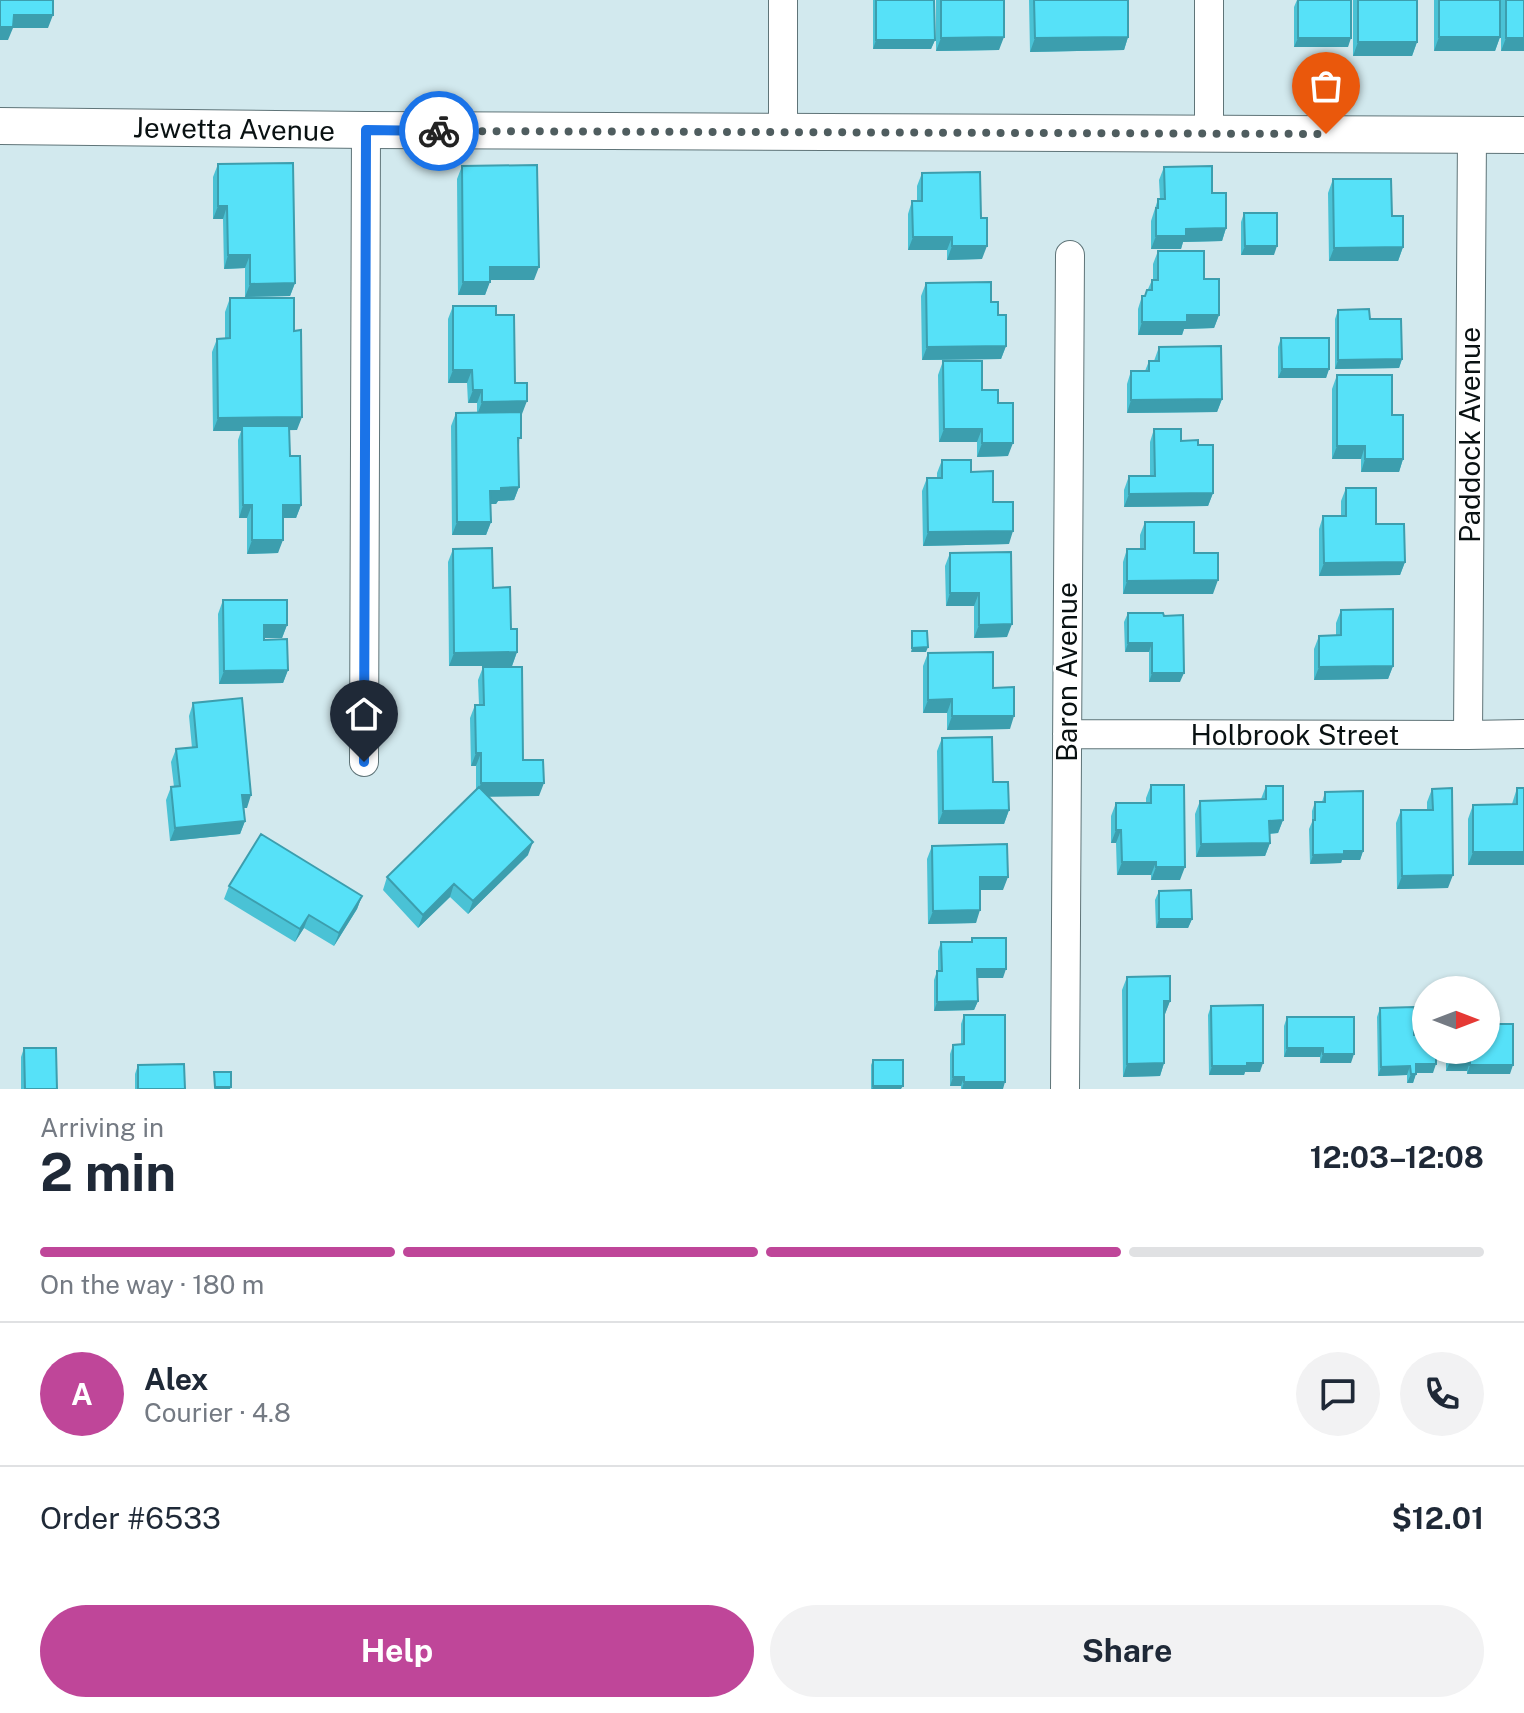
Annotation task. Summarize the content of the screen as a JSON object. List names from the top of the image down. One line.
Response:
{"streets":{"street":["Jewetta Avenue","Paddock Avenue","Baron Avenue","Holbrook Street"]},"crossings":[["Jewetta Avenue","Paddock Avenue"],["Paddock Avenue","Holbrook Street"],["Baron Avenue","Holbrook Street"]],"north":"right","page":{"heading":["2 min","Arriving in","12:03–12:08"],"panel":["Alex","Courier · 4.8","Order #6533","$12.01"],"bar":"On the way · 180 m","round":"A","buttons":["Help","Share"]}}
